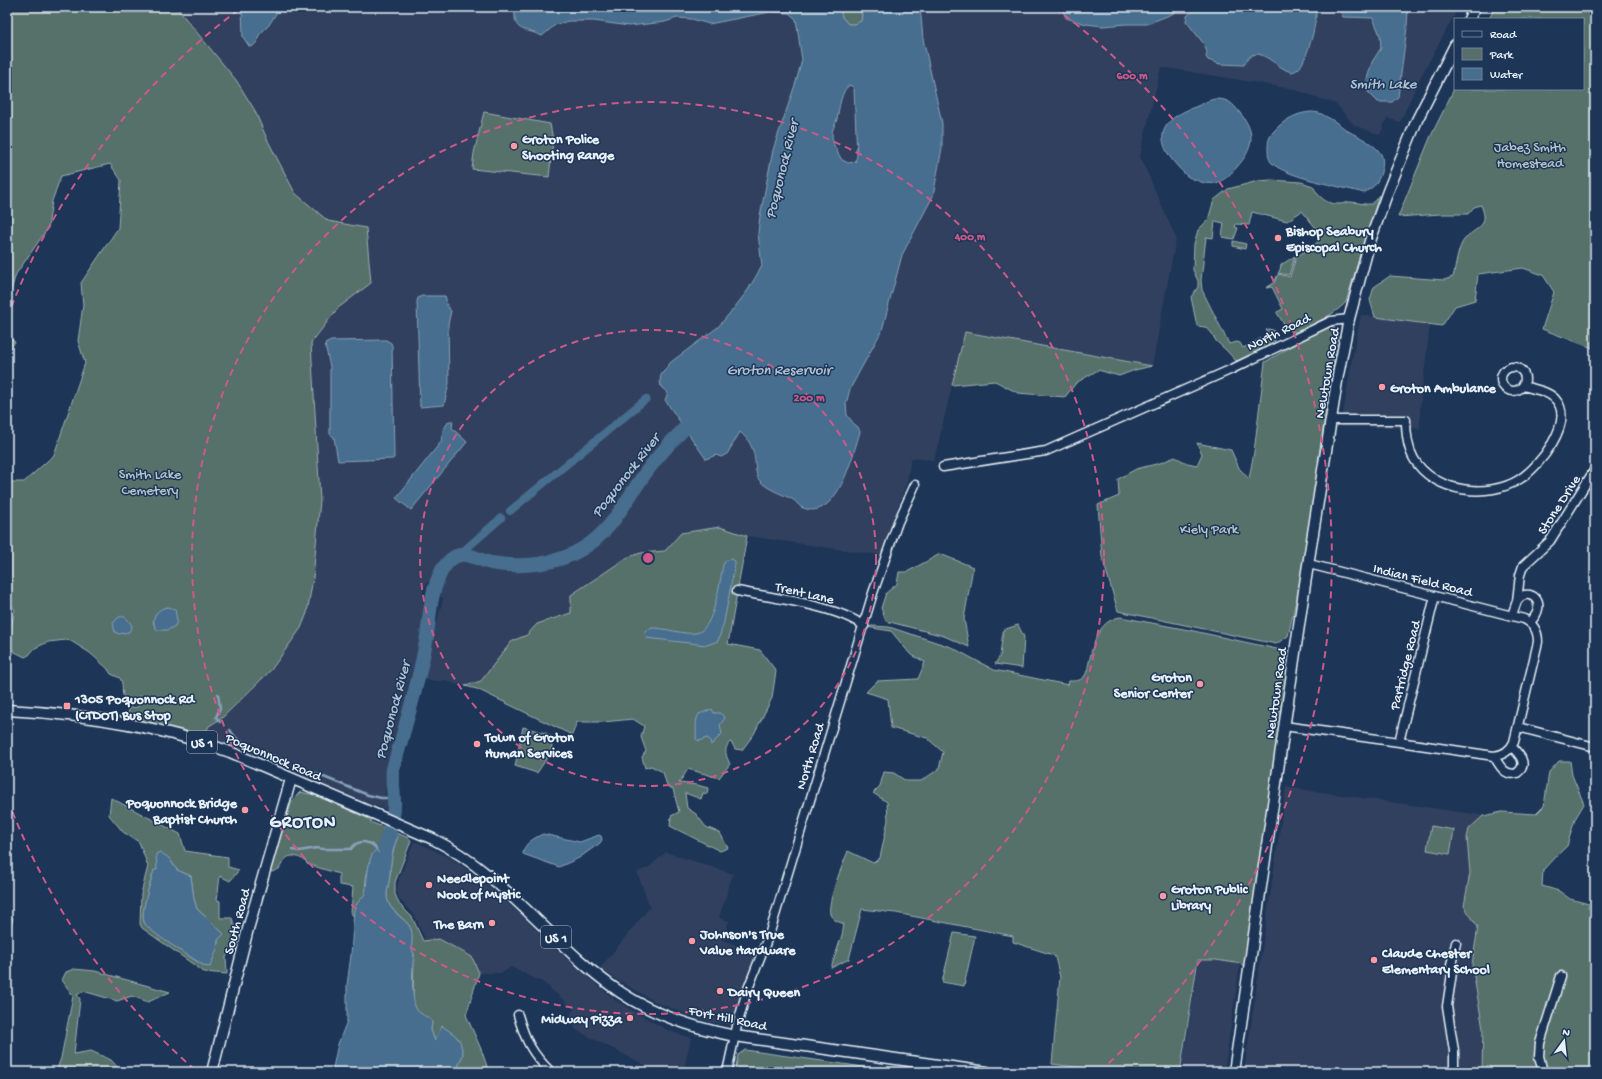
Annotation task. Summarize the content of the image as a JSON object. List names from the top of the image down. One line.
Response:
{"streets":{"main road":["Newtown Road","US 1","Poquonnock Road","South Road","Fort Hill Road"],"street":["North Road","Stone Drive","Indian Field Road","Trent Lane","Partridge Road"]},"crossings":[["North Road","Newtown Road"],["North Road","Trent Lane"],["North Road","Fort Hill Road"],["Newtown Road","Indian Field Road"],["Stone Drive","Indian Field Road"],["Indian Field Road","Partridge Road"],["Poquonnock Road","South Road"],["Poquonnock Road","Fort Hill Road"]],"districts":["GROTON"],"water":["Smith Lake","Poquonock River","Groton Reservoir"],"parks":["Jabez Smith Homestead","Smith Lake Cemetery","Kiely Park"],"places":{"other":["Groton Police Shooting Range","Bishop Seabury Episcopal Church","Groton Ambulance","Groton Senior Center","Town of Groton Human Services","Poquonnock Bridge Baptist Church","Needlepoint Nook of Mystic","Groton Public Library","The Barn","Johnson's True Value Hardware","Claude Chester Elementary School","Dairy Queen","Midway Pizza"],"transit":["1305 Poquonnock Rd (CTDOT) Bus Stop"]},"legend":["Road","Park","Water"],"north":"top","rings":["600 m","400 m","200 m"]}
